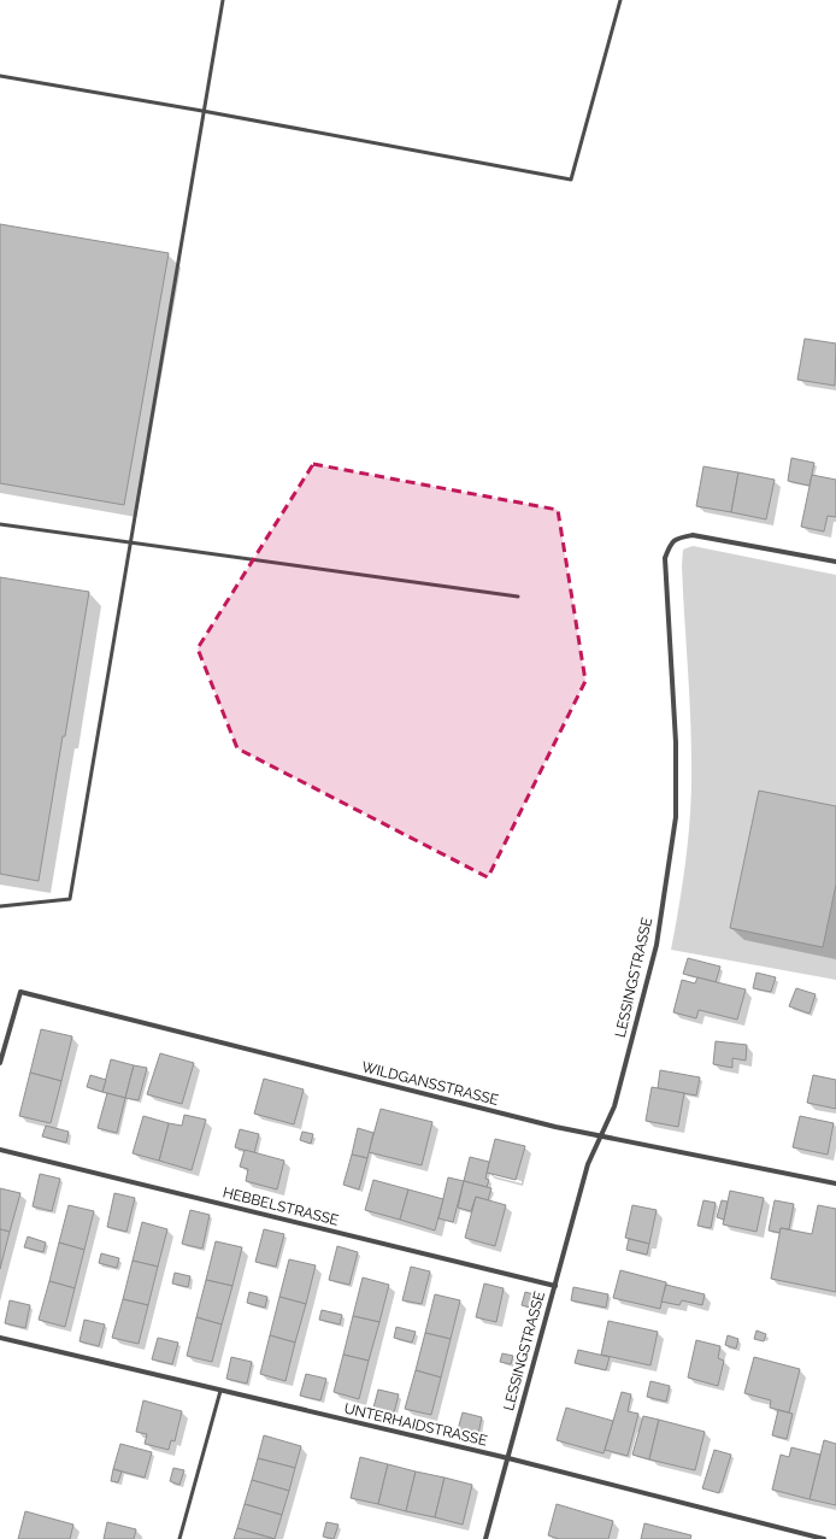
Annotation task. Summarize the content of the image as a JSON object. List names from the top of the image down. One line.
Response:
{"streets":{"street":["LESSINGSTRASSE","WILDGANSSTRASSE","HEBBELSTRASSE","UNTERHAIDSTRASSE"]},"crossings":[["LESSINGSTRASSE","WILDGANSSTRASSE"],["LESSINGSTRASSE","HEBBELSTRASSE"],["LESSINGSTRASSE","UNTERHAIDSTRASSE"]]}
